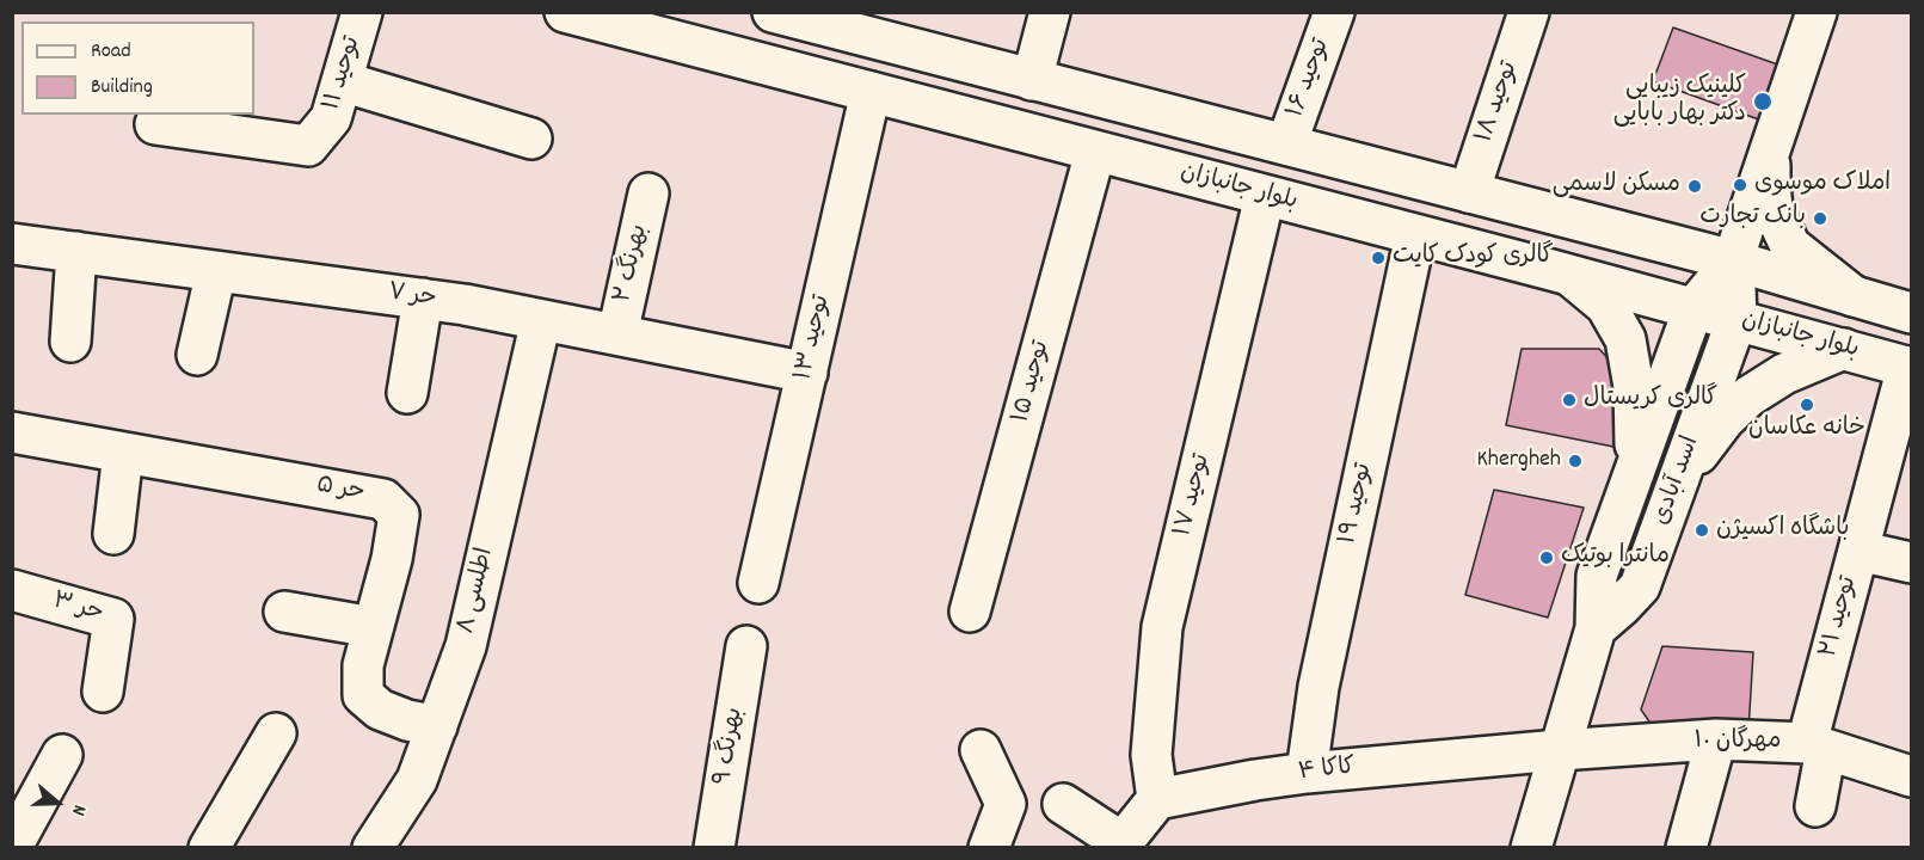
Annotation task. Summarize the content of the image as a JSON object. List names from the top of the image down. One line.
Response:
{"streets":{"main road":["توحید ۱۱","توحید ۱۶","توحید ۱۸","بلوار جانبازان","بهرنگ ۲","حر ۷","توحید ۱۳","توحید ۱۵","اسد آبادی","حر ۵","توحید ۱۷","توحید ۱۹","اطلسی ۸","حر ۳","توحید ۲۱","مهرگان ۱۰","بهرنگ ۹","کاکا ۴"]},"crossings":[["بلوار جانبازان","توحید ۱۳"],["بلوار جانبازان","توحید ۱۵"],["بلوار جانبازان","اسد آبادی"],["بلوار جانبازان","توحید ۱۷"],["بلوار جانبازان","توحید ۱۹"],["بلوار جانبازان","توحید ۲۱"],["بهرنگ ۲","حر ۷"],["حر ۷","توحید ۱۳"],["حر ۷","اطلسی ۸"],["اسد آبادی","مهرگان ۱۰"],["اسد آبادی","کاکا ۴"],["حر ۵","اطلسی ۸"],["توحید ۱۷","کاکا ۴"],["توحید ۱۹","کاکا ۴"],["توحید ۲۱","مهرگان ۱۰"],["مهرگان ۱۰","کاکا ۴"]],"places":["کلینیک زیبایی دکتر بهار بابایی","املاک موسوی","مسکن لاسمی","بانک تجارت","گالری کودک کایت","گالری کریستال","خانه عکاسان","Khergheh","باشگاه اکسیژن","مانترا بوتیک"],"legend":["Road","Building"],"north":"right"}
